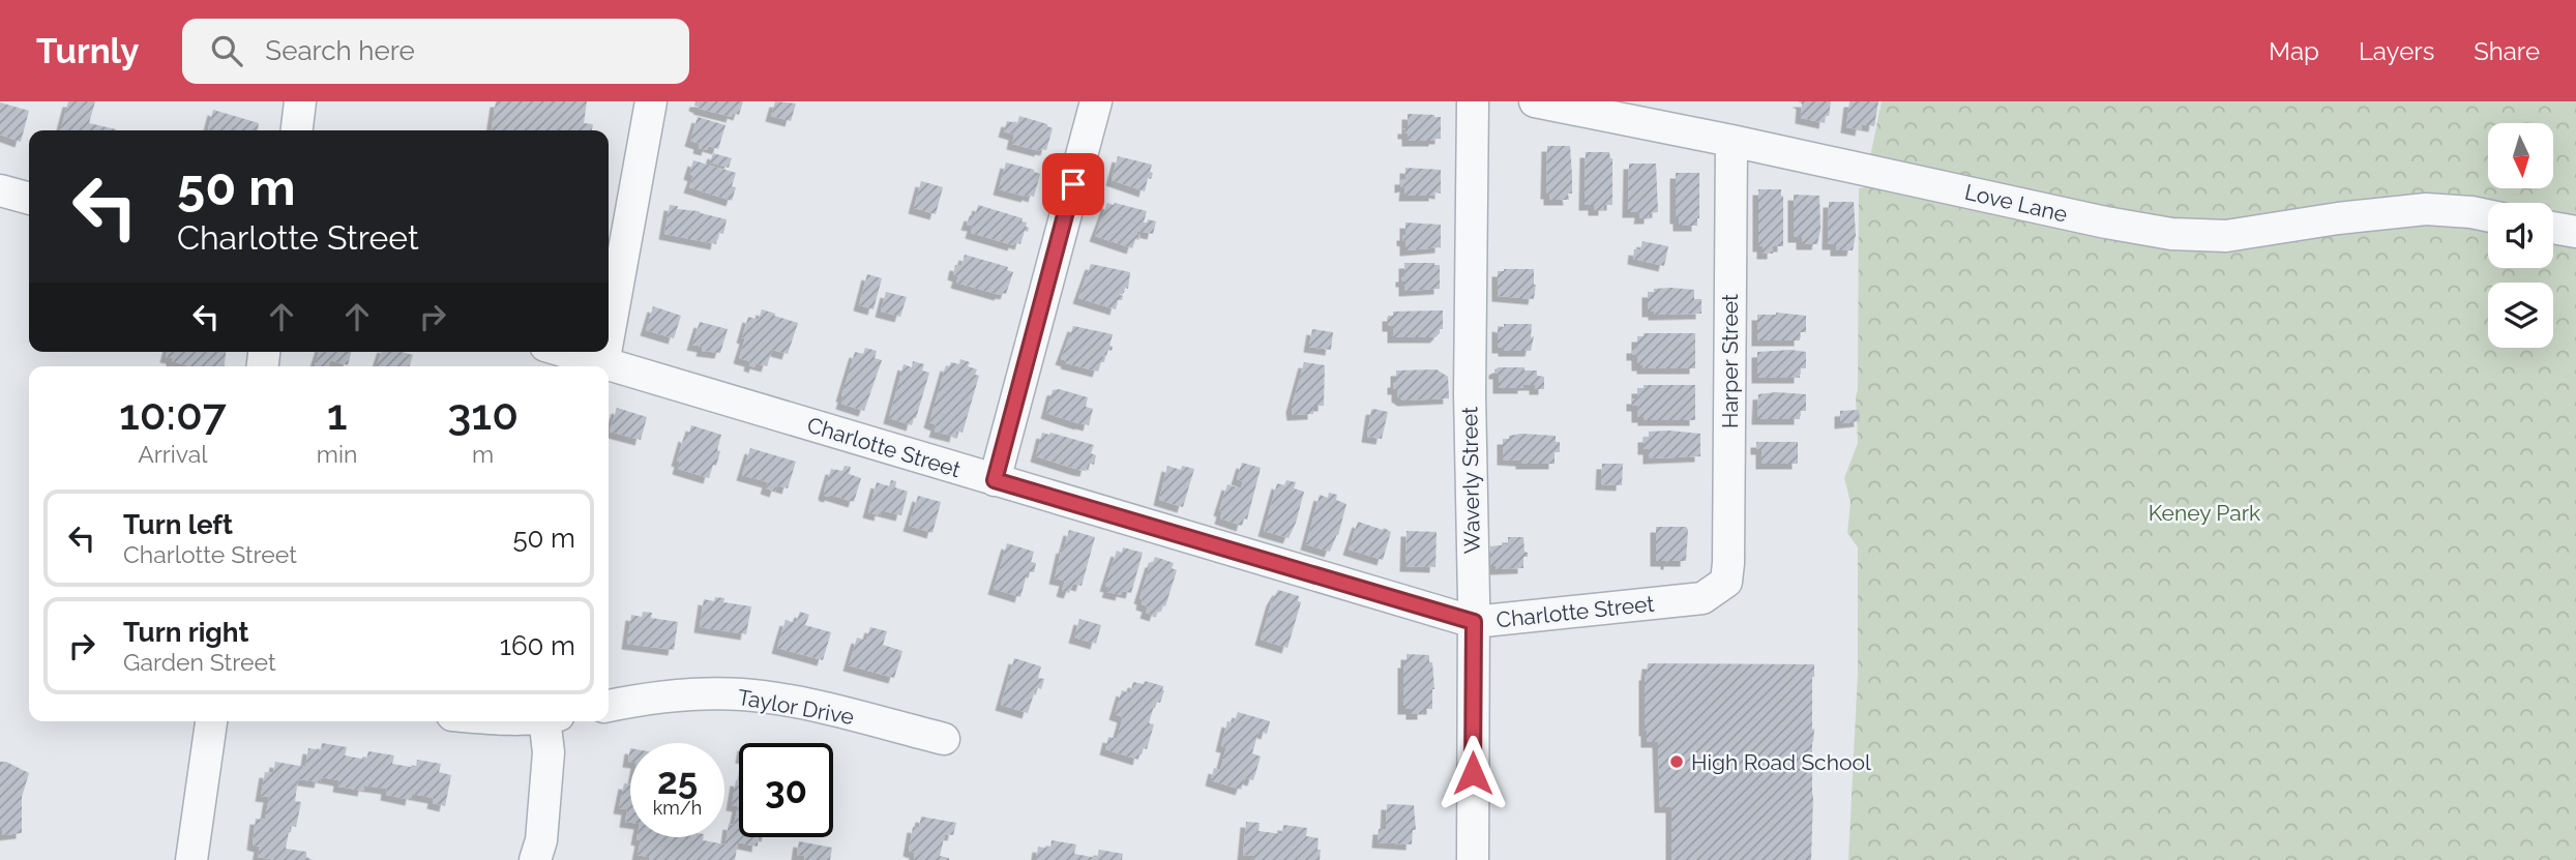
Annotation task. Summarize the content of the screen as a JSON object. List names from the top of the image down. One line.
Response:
{"streets":{"street":["Love Lane","Harper Street","Charlotte Street","Waverly Street","Taylor Drive"]},"crossings":[["Love Lane","Harper Street"],["Harper Street","Charlotte Street"],["Charlotte Street","Waverly Street"]],"parks":["Keney Park"],"places":["High Road School"],"north":"bottom","page":{"header":"Turnly","search":"Search here","nav":["Map","Layers","Share"],"turn":["50 m","Charlotte Street"],"eta":["10:07","Arrival","1","min","310","m"],"list":[{"name":"Turn left","note":"Charlotte Street","value":"50 m"},{"name":"Turn right","note":"Garden Street","value":"160 m"}],"speed":"25 km/h","limit":"30"}}
